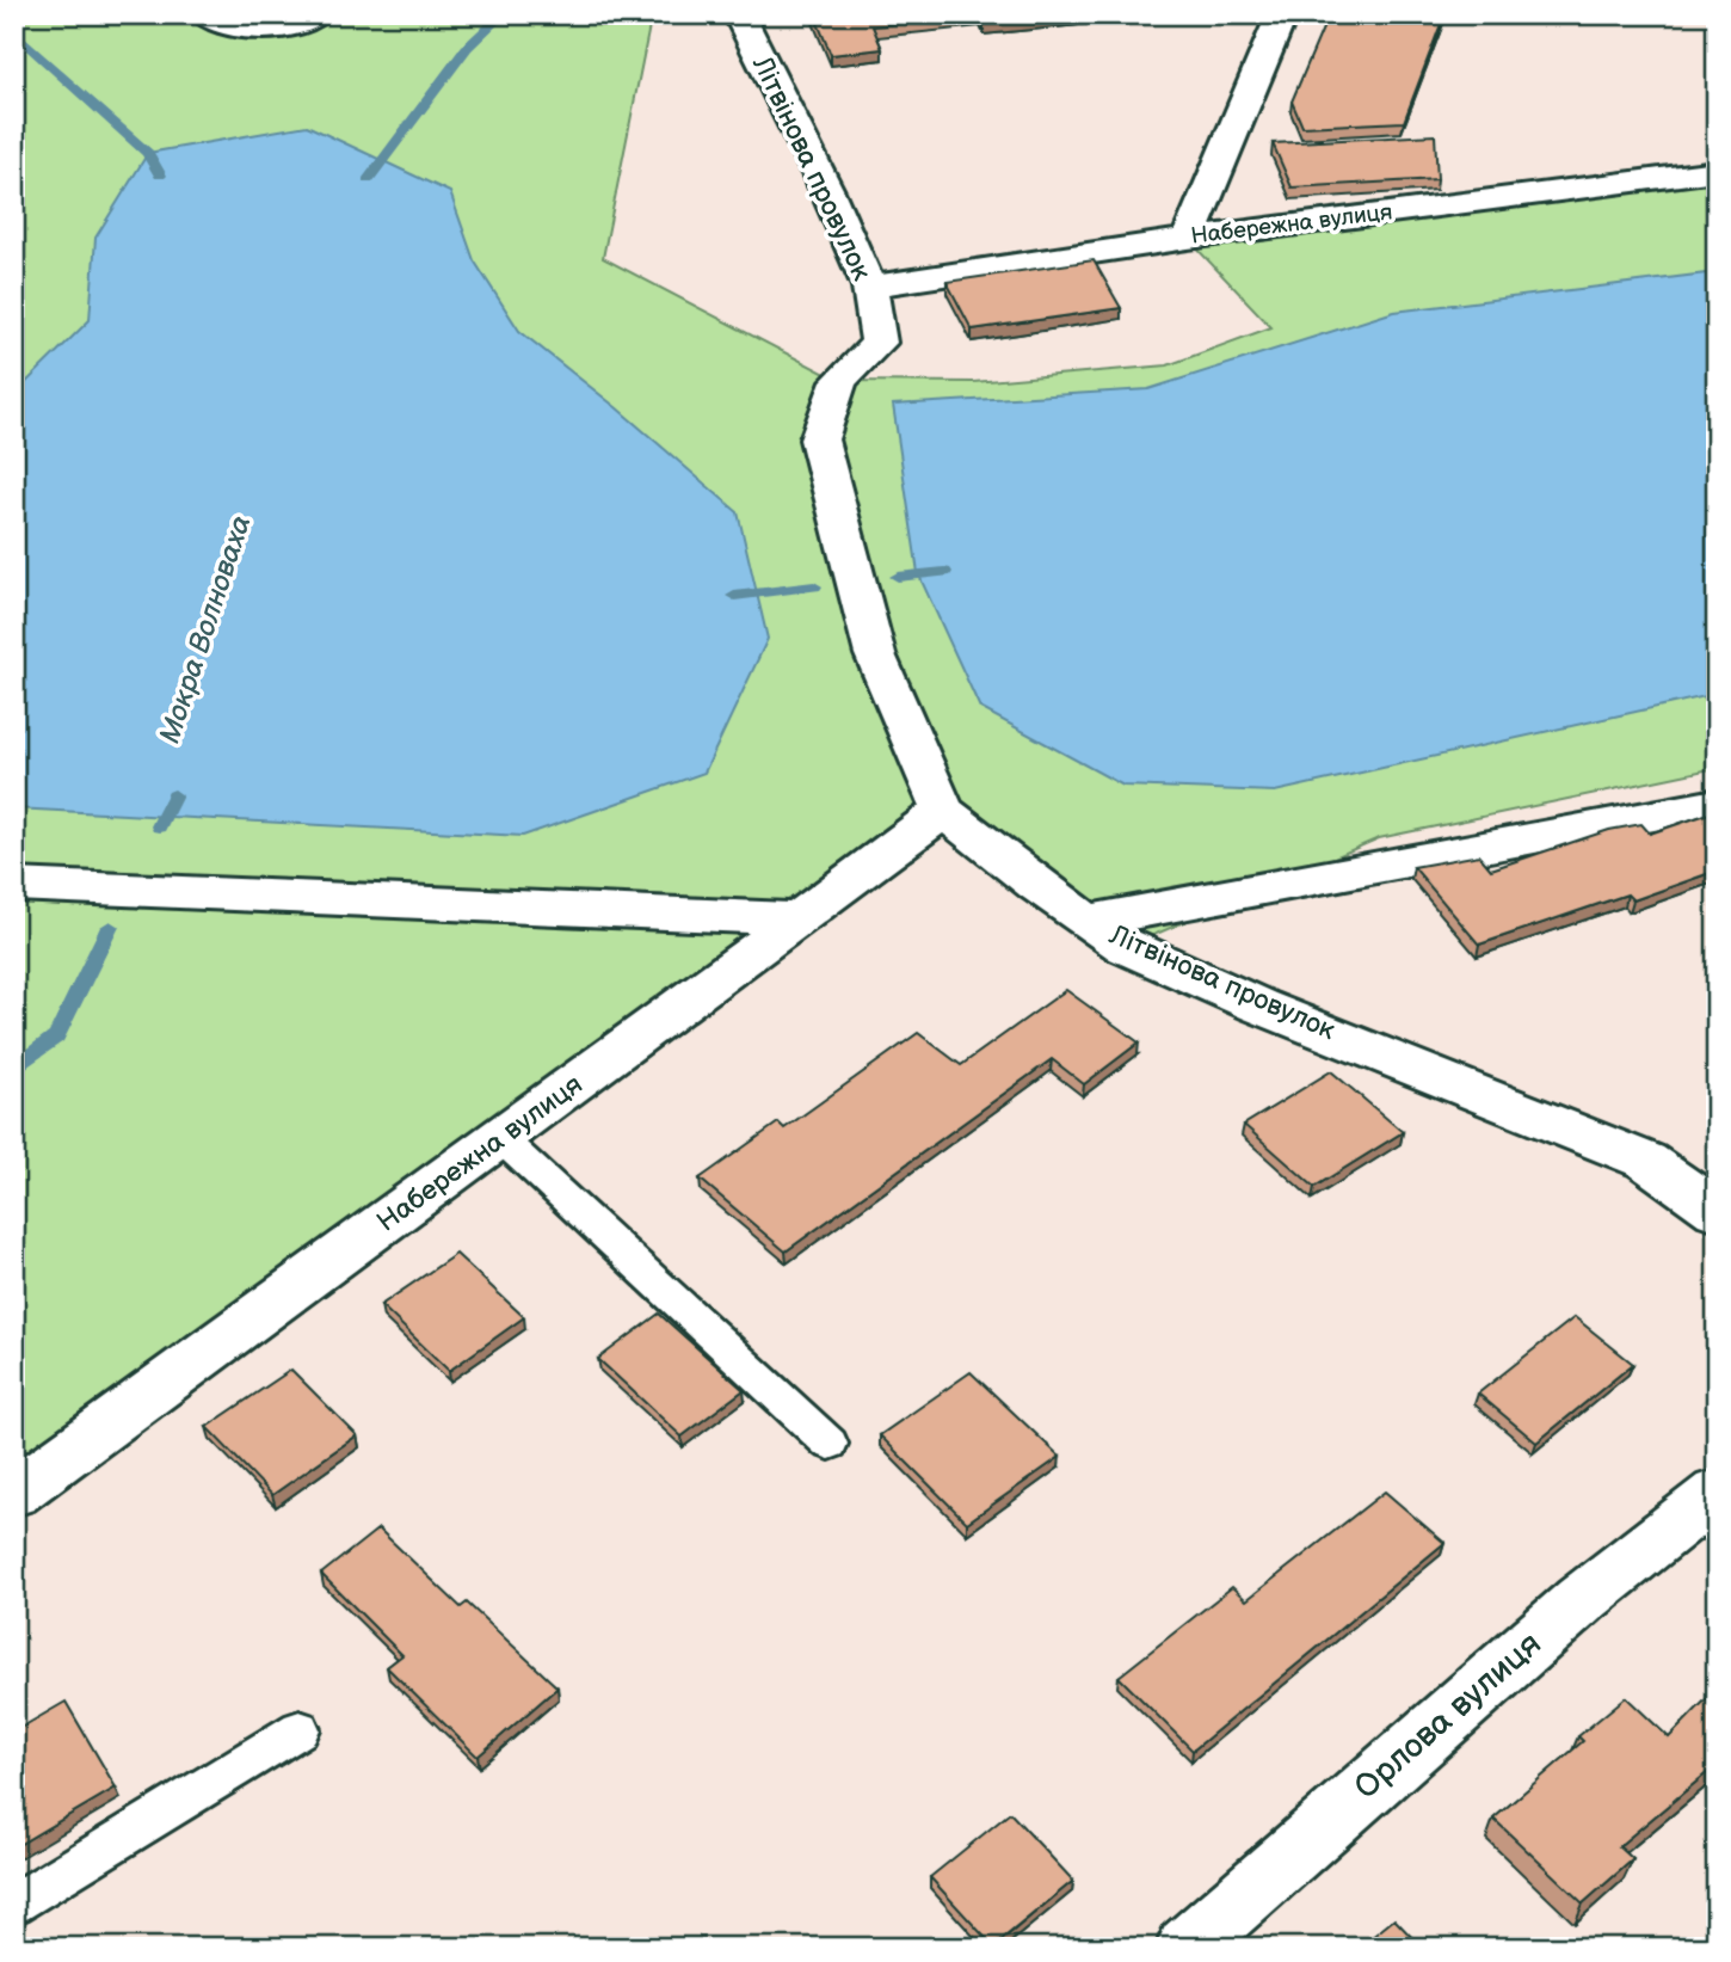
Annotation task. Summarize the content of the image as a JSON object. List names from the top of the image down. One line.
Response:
{"streets":{"street":["Літвінова провулок","Набережна вулиця","Орлова вулиця"]},"crossings":[["Літвінова провулок","Набережна вулиця"]],"water":["Мокра Волноваха"]}
